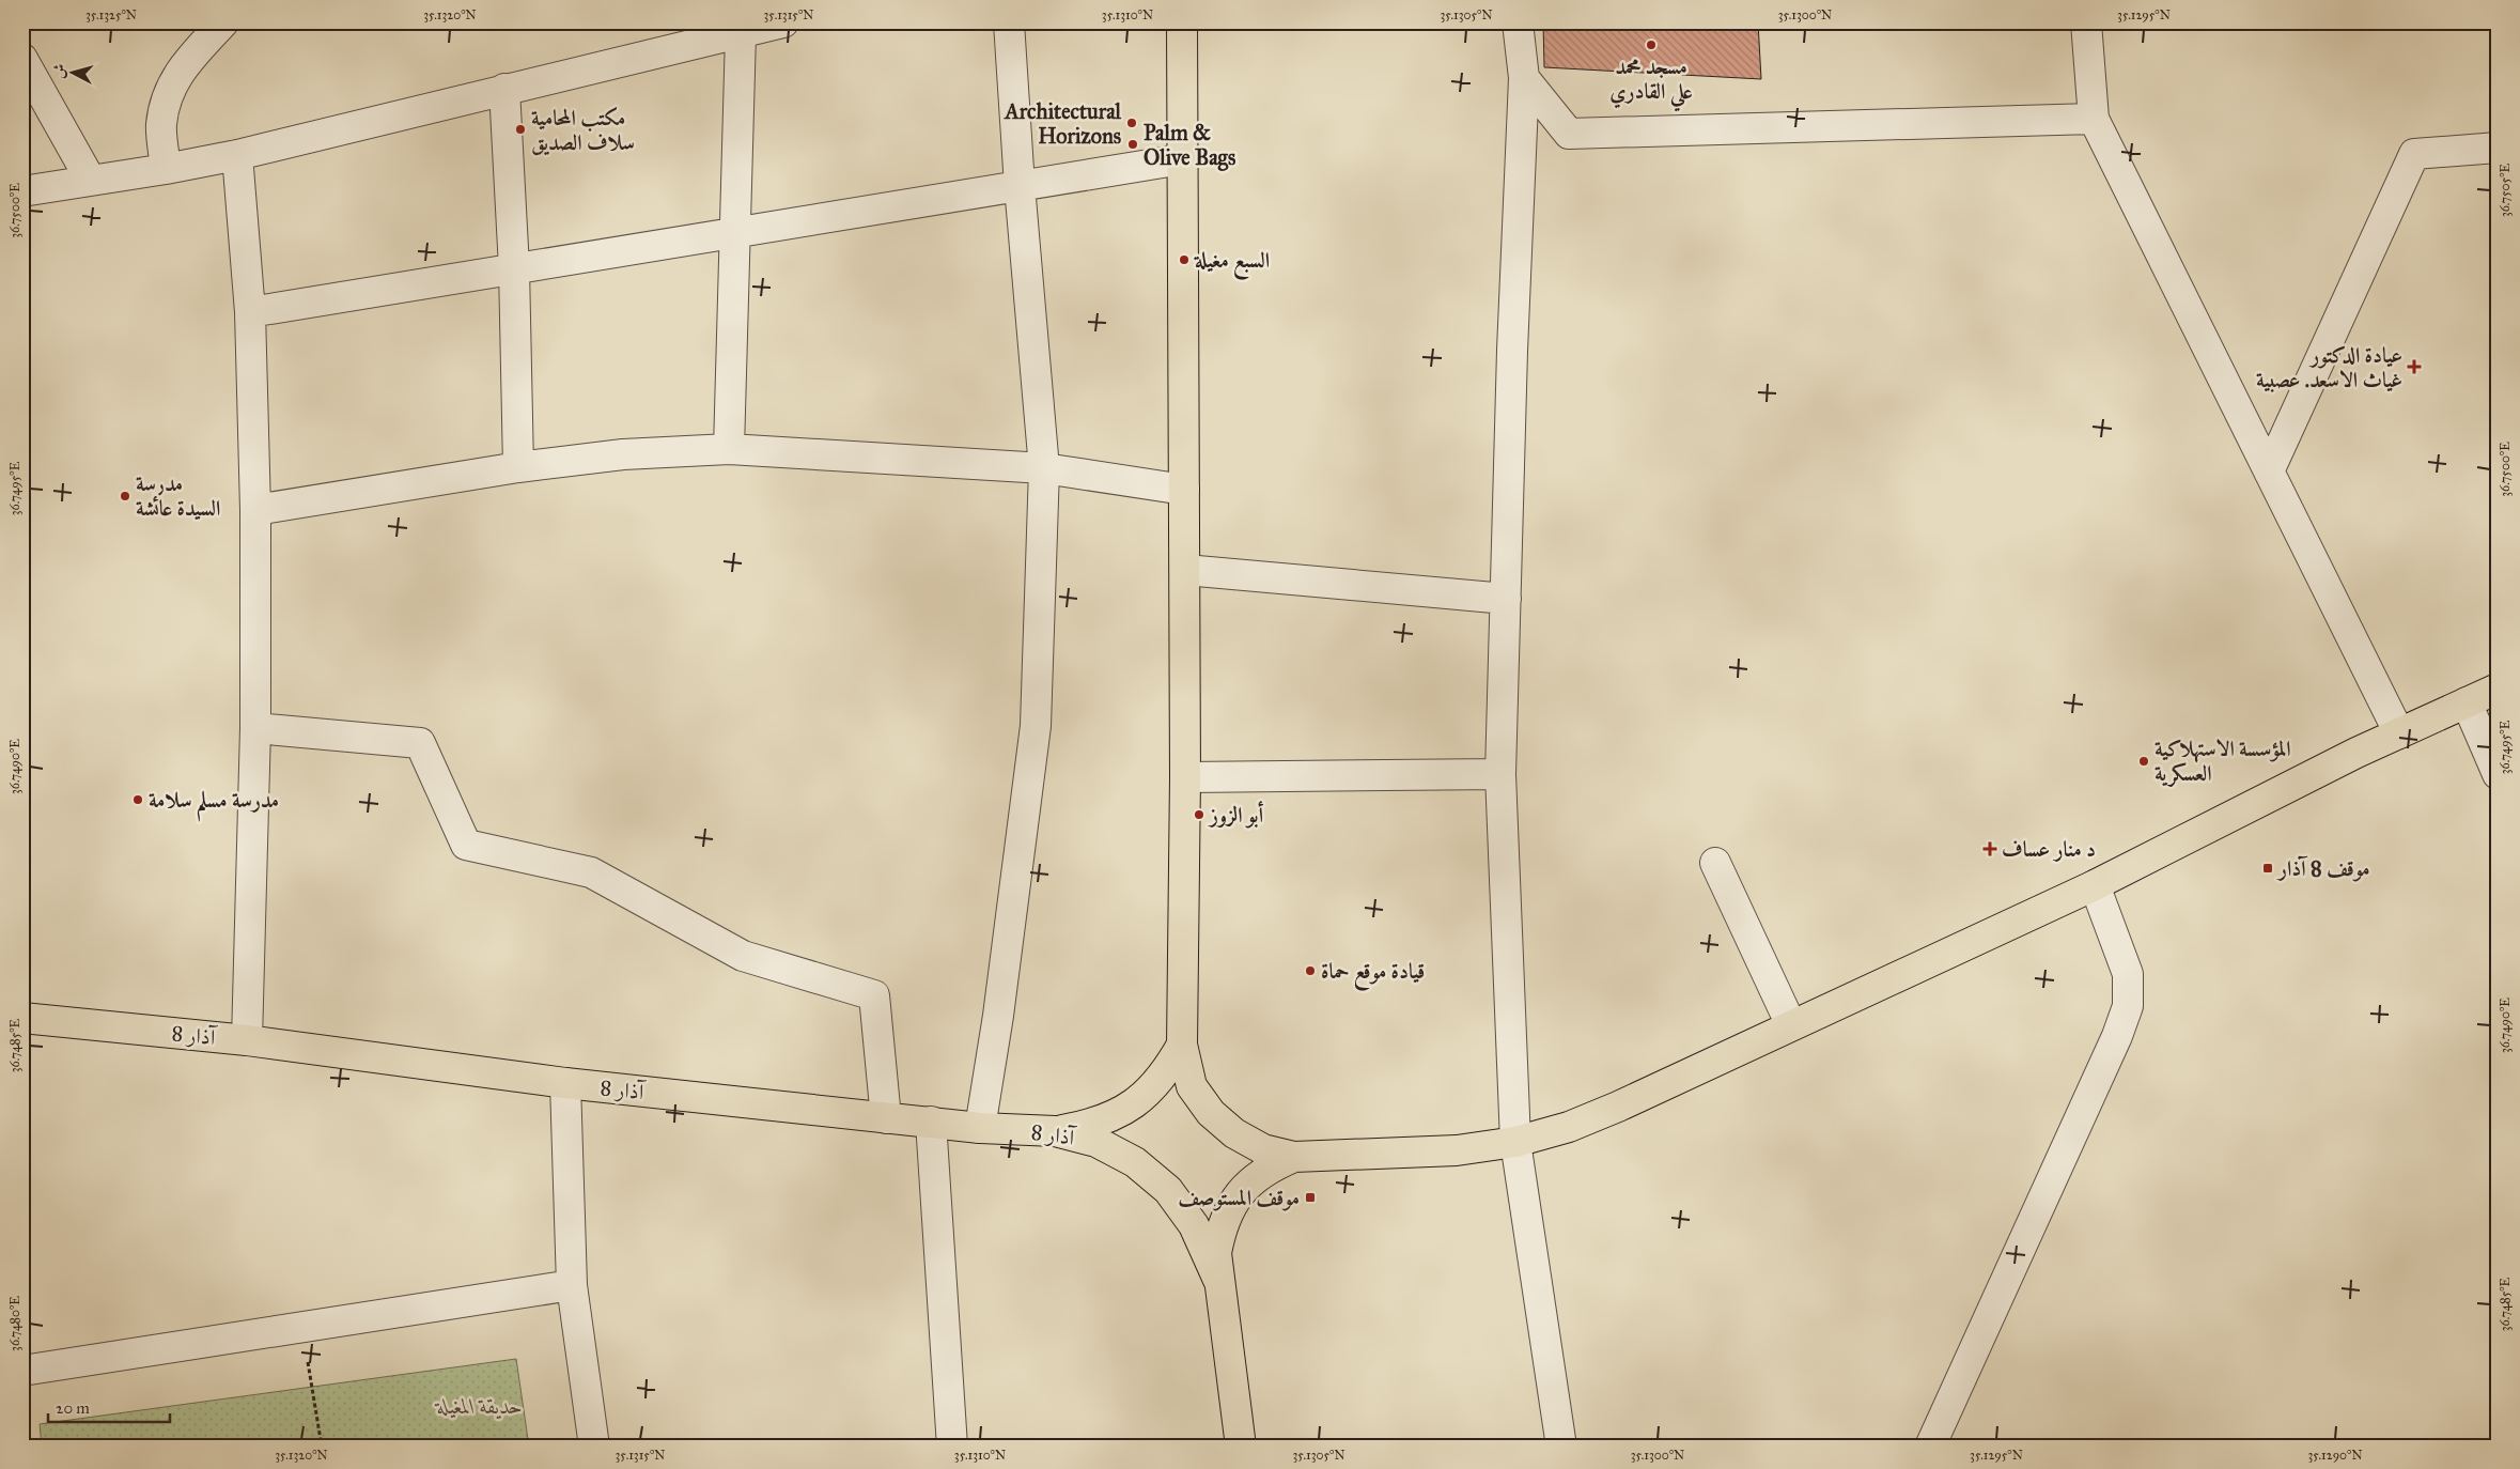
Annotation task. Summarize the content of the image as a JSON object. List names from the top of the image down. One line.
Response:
{"streets":{"main road":["8 آذار"]},"parks":["حديقة المغيلة"],"places":{"other":["مسجد محمد علي القادري","Architectural Horizons","مكتب المحامية سلاف الصديق","Palm & Olive Bags","السبع مغيلة","مدرسة السيدة عائشة","المؤسسة الاستهلاكية العسكرية","مدرسة مسلم سلامة","أبو الزوز","قيادة موقع حماة"],"health":["عيادة الدكتور غياث الاسعد. عصبية","د منار عساف"],"transit":["موقف 8 آذار","موقف المستوصف"]},"scale_bar":"20 m","north":"left","coordinates":["35.1325°N","35.1320°N","35.1315°N","35.1310°N","35.1305°N","35.1300°N","35.1295°N","36.7505°E","36.7500°E","36.7495°E","36.7490°E","36.7485°E","36.7480°E","35.1290°N"]}
